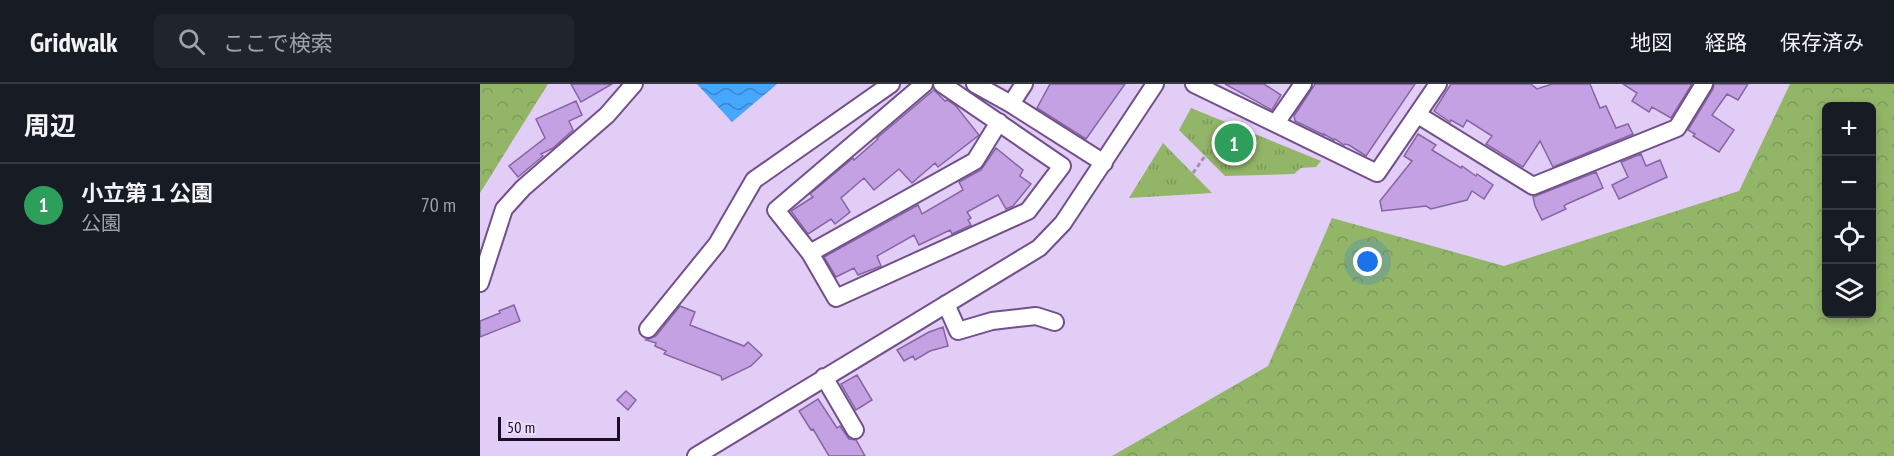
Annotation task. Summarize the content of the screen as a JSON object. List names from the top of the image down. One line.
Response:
{"scale_bar":"50 m","page":{"header":"Gridwalk","search":"ここで検索","nav":["地図","経路","保存済み"],"heading":"周辺","map_buttons":["+","−"],"pins":"1","list":[{"mark":"1","name":"小立第１公園","note":"公園","value":"70 m"}],"scale":"50 m"}}
